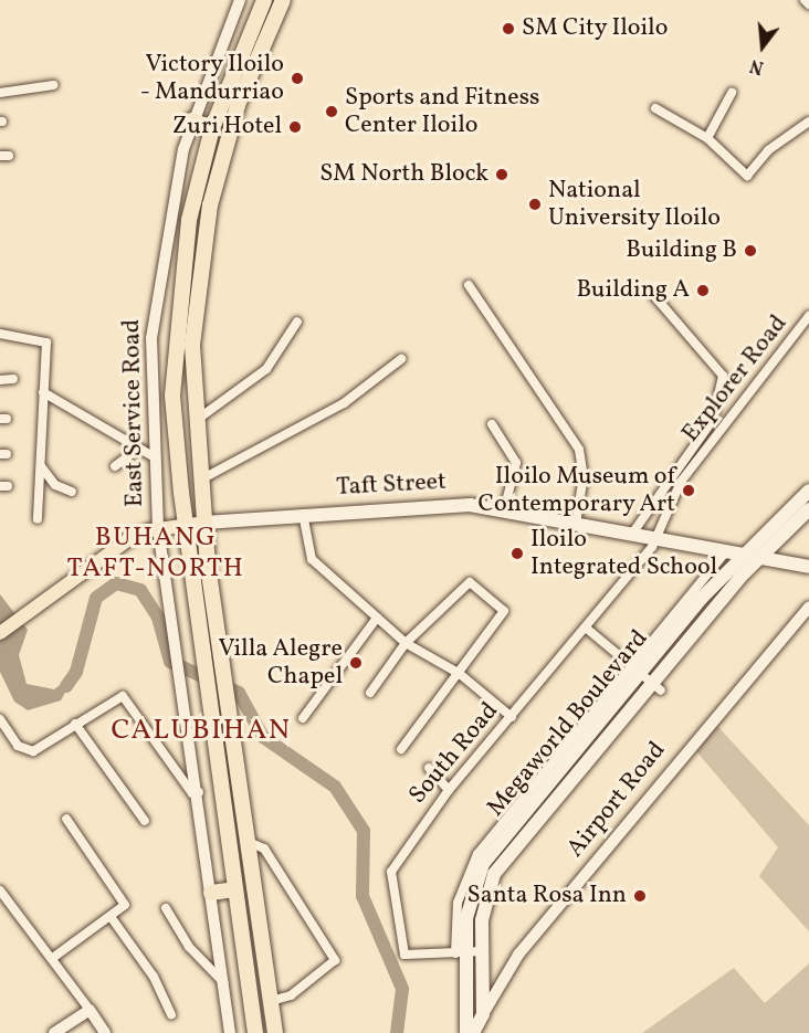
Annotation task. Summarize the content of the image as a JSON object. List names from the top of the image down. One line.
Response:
{"streets":{"main road":["Taft Street","Megaworld Boulevard","Airport Road"],"street":["Explorer Road","East Service Road","South Road"]},"crossings":[["Explorer Road","Taft Street"],["Explorer Road","South Road"],["Taft Street","Megaworld Boulevard"],["Taft Street","South Road"],["Megaworld Boulevard","South Road"],["Megaworld Boulevard","Airport Road"]],"districts":["BUHANG TAFT-NORTH","CALUBIHAN"],"places":["SM City Iloilo","Victory Iloilo - Mandurriao","Sports and Fitness Center Iloilo","Zuri Hotel","SM North Block","National University Iloilo","Building B","Building A","Iloilo Museum of Contemporary Art","Iloilo Integrated School","Villa Alegre Chapel","Santa Rosa Inn"],"north":"bottom"}
